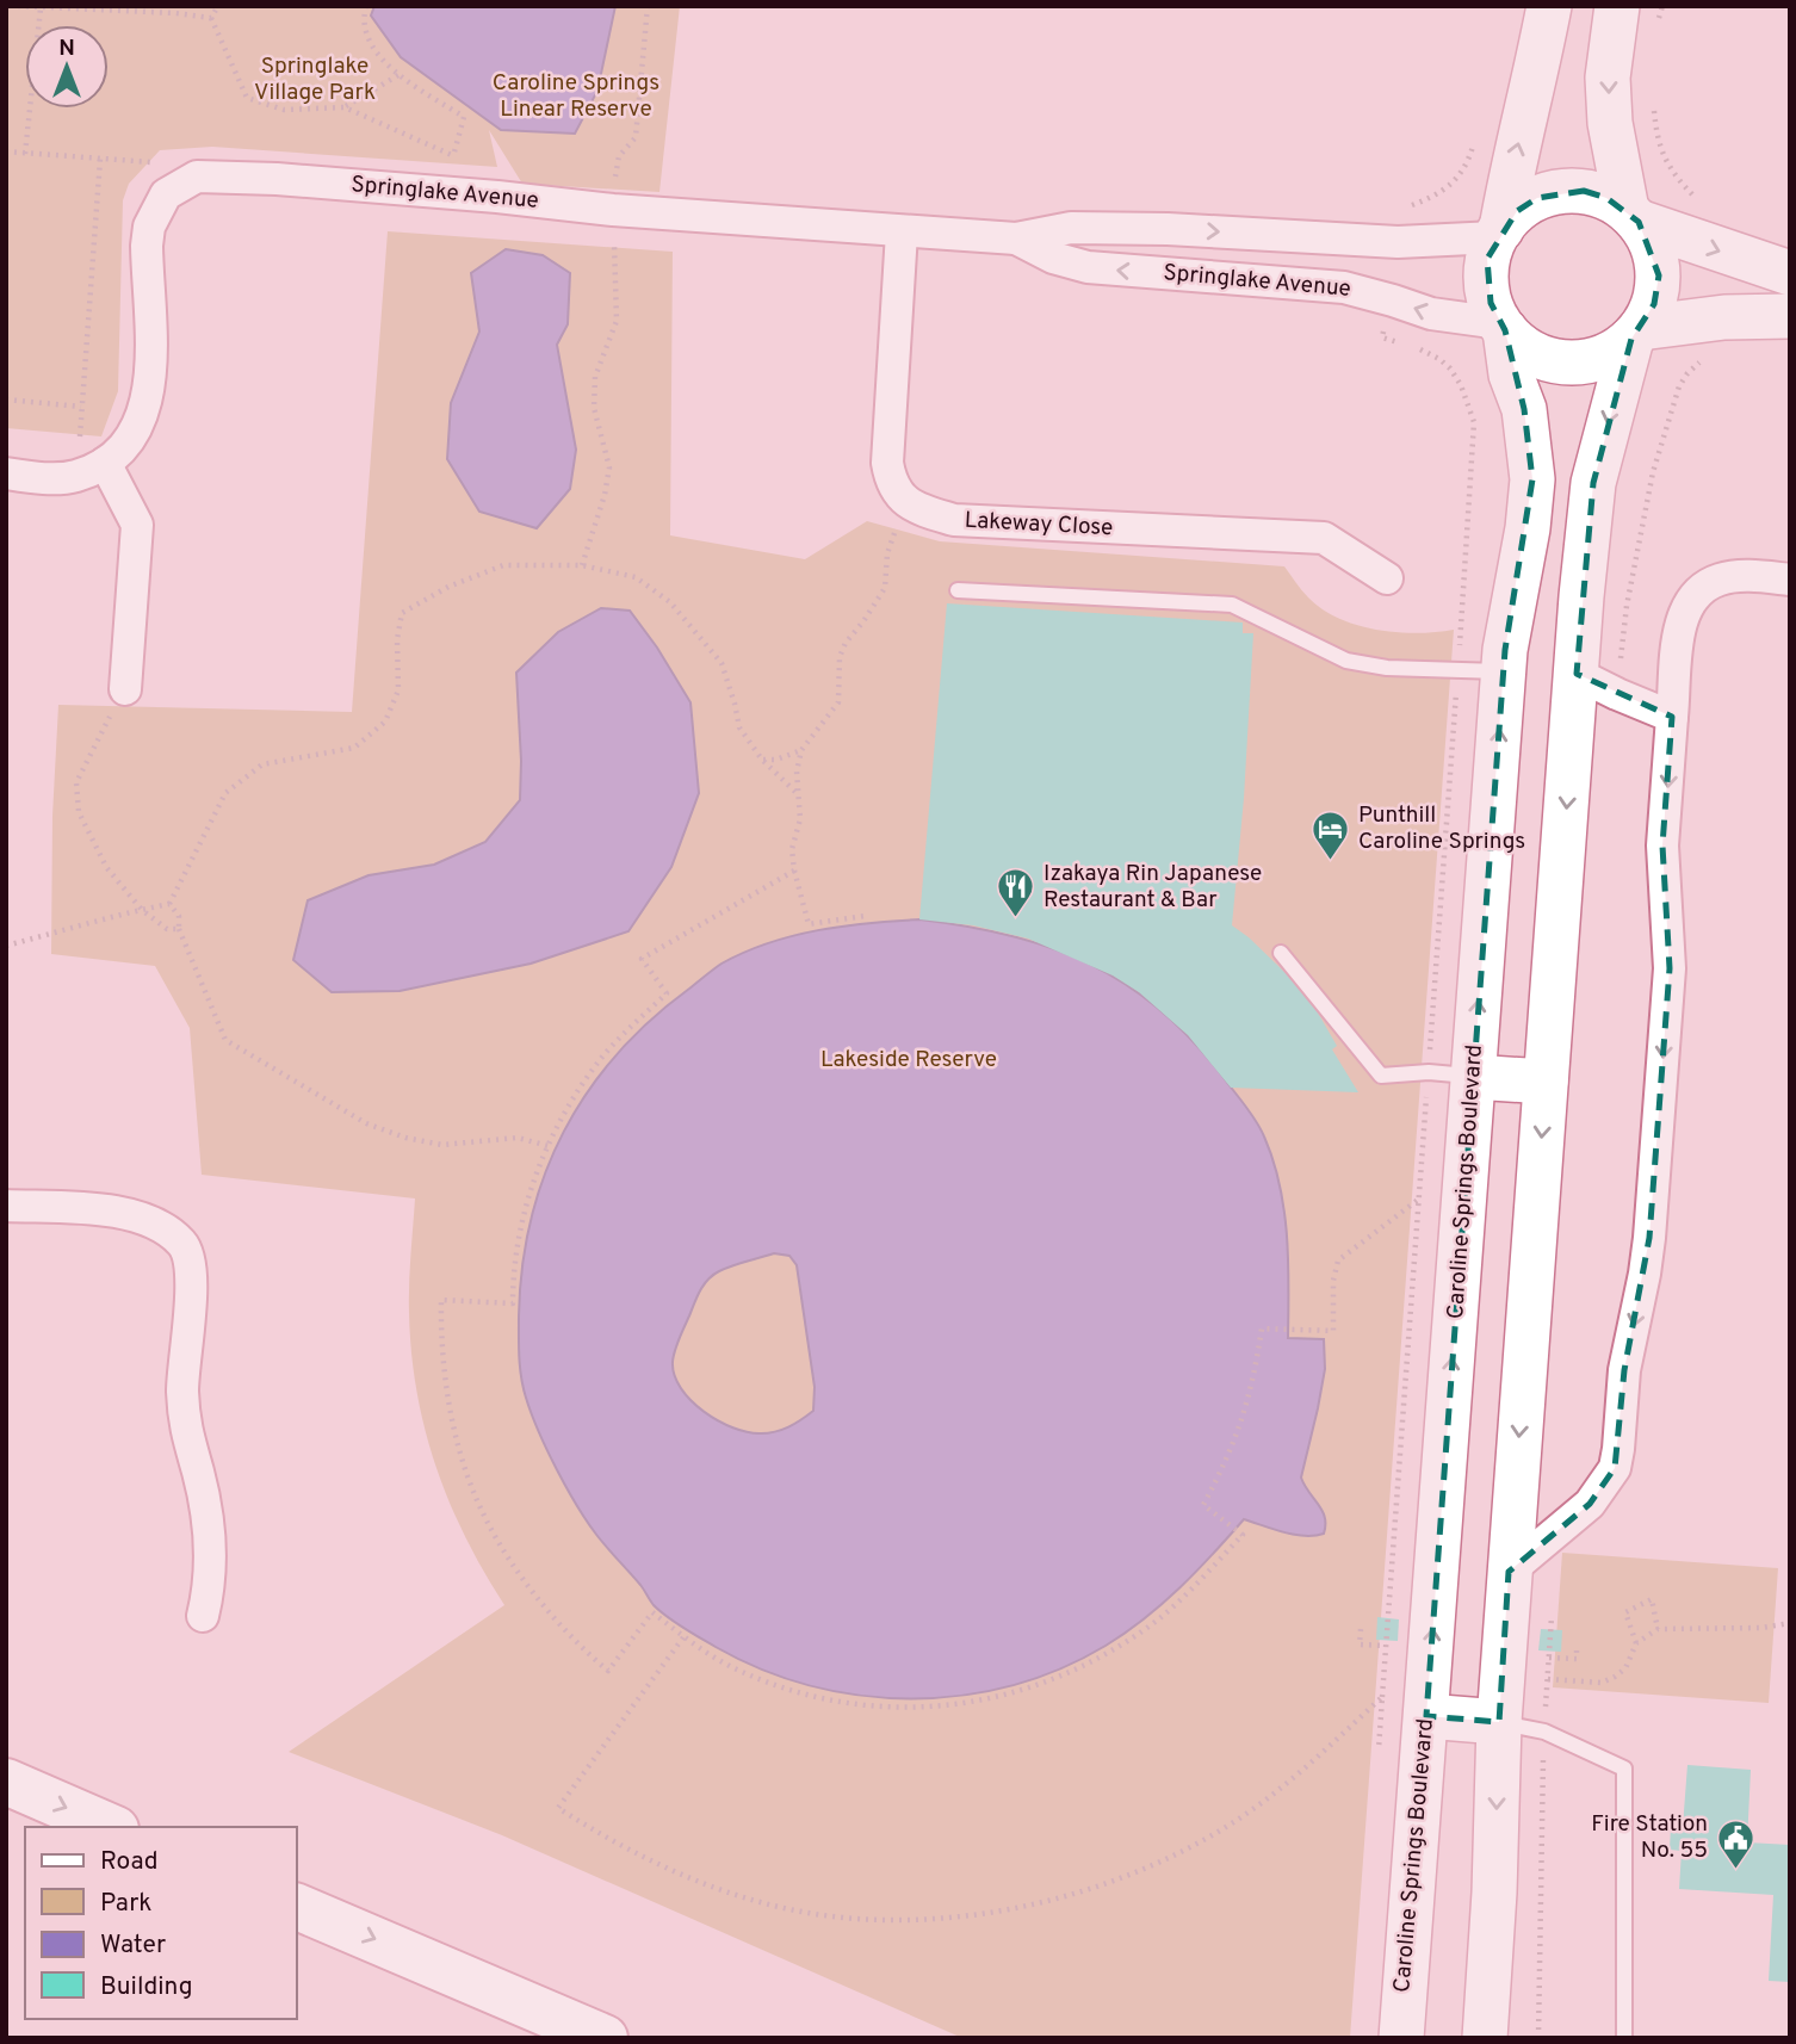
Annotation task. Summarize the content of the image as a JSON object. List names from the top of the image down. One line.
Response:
{"streets":{"main road":["Caroline Springs Boulevard"],"street":["Springlake Avenue","Lakeway Close"]},"crossings":[["Springlake Avenue","Lakeway Close"],["Springlake Avenue","Caroline Springs Boulevard"]],"parks":["Springlake Village Park","Caroline Springs Linear Reserve","Lakeside Reserve"],"places":{"hotel":["Punthill Caroline Springs"],"restaurant":["Izakaya Rin Japanese Restaurant & Bar"],"public building":["Fire Station No. 55"]},"legend":["Road","Park","Water","Building"],"north":"top"}
